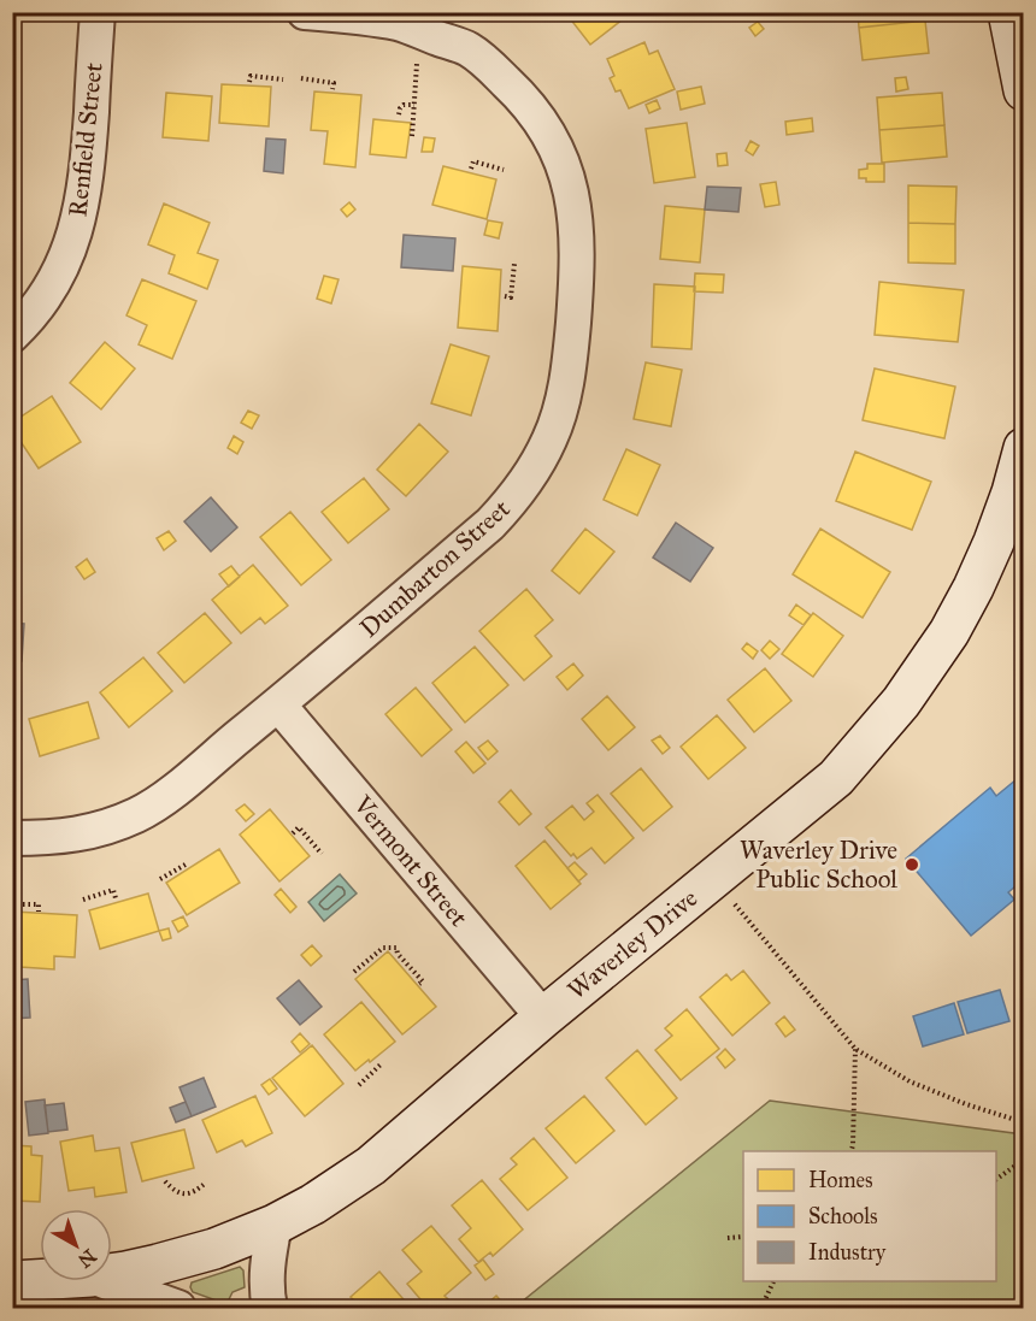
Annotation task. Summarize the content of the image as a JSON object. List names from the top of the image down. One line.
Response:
{"streets":{"street":["Renfield Street","Dumbarton Street","Vermont Street","Waverley Drive"]},"crossings":[["Dumbarton Street","Vermont Street"],["Vermont Street","Waverley Drive"]],"places":["Waverley Drive Public School"],"legend":["Homes","Schools","Industry"],"north":"bottom right"}
